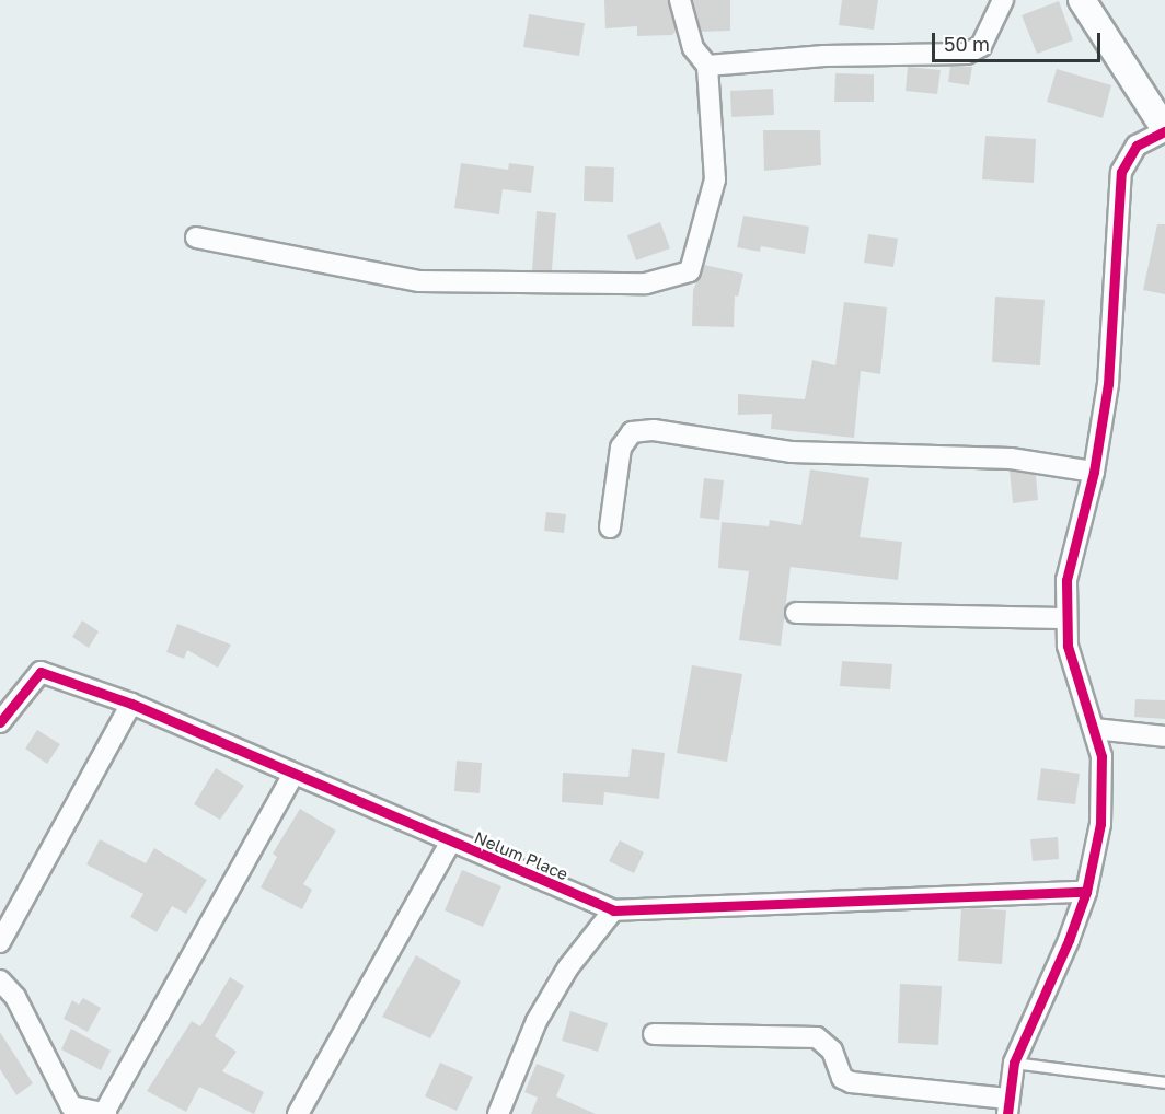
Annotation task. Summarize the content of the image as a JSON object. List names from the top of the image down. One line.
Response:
{"streets":{"street":["Nelum Place"]},"scale_bar":"50 m"}
